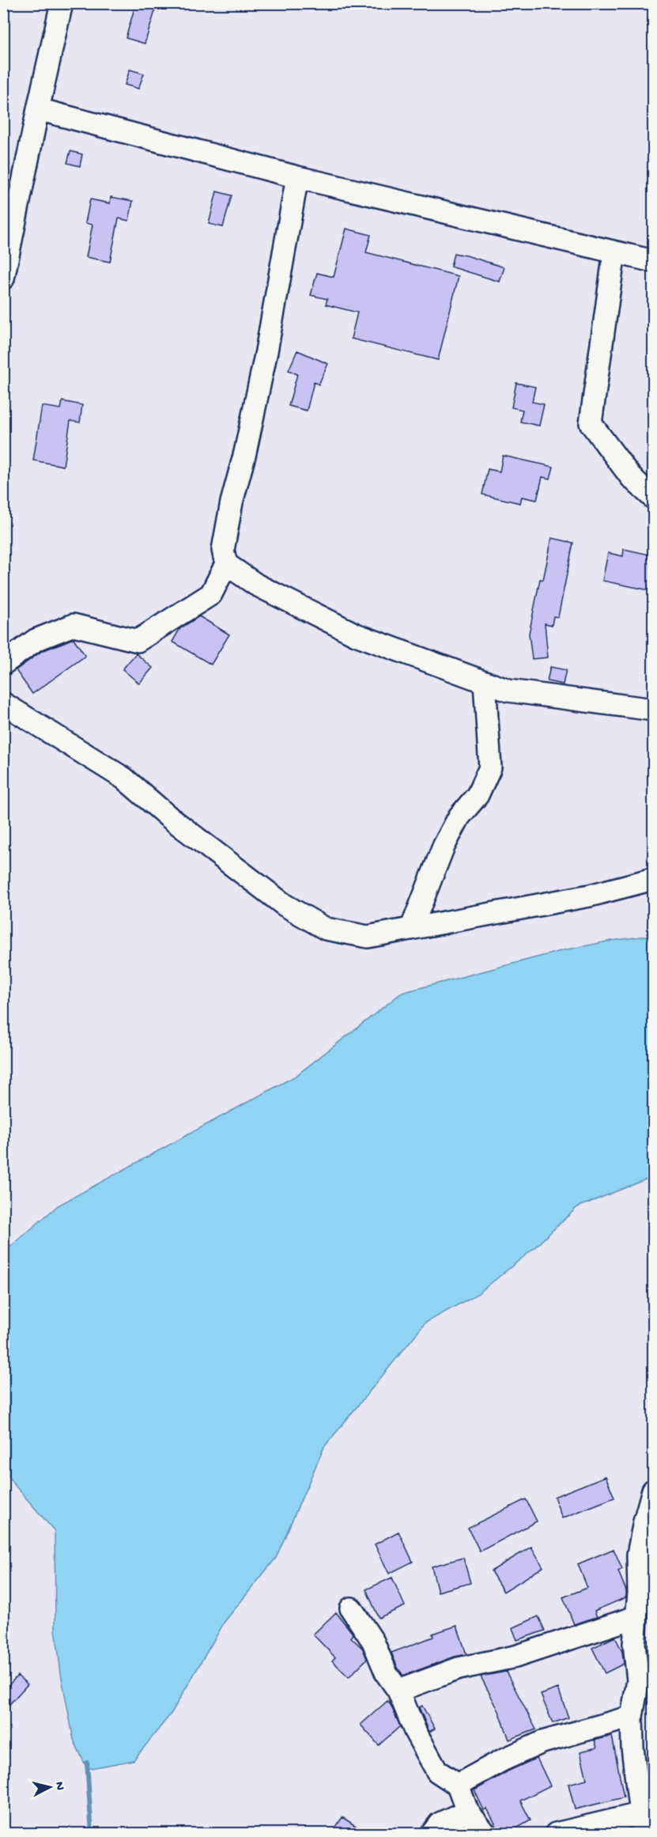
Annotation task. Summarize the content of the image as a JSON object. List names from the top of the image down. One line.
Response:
{"north":"right"}
